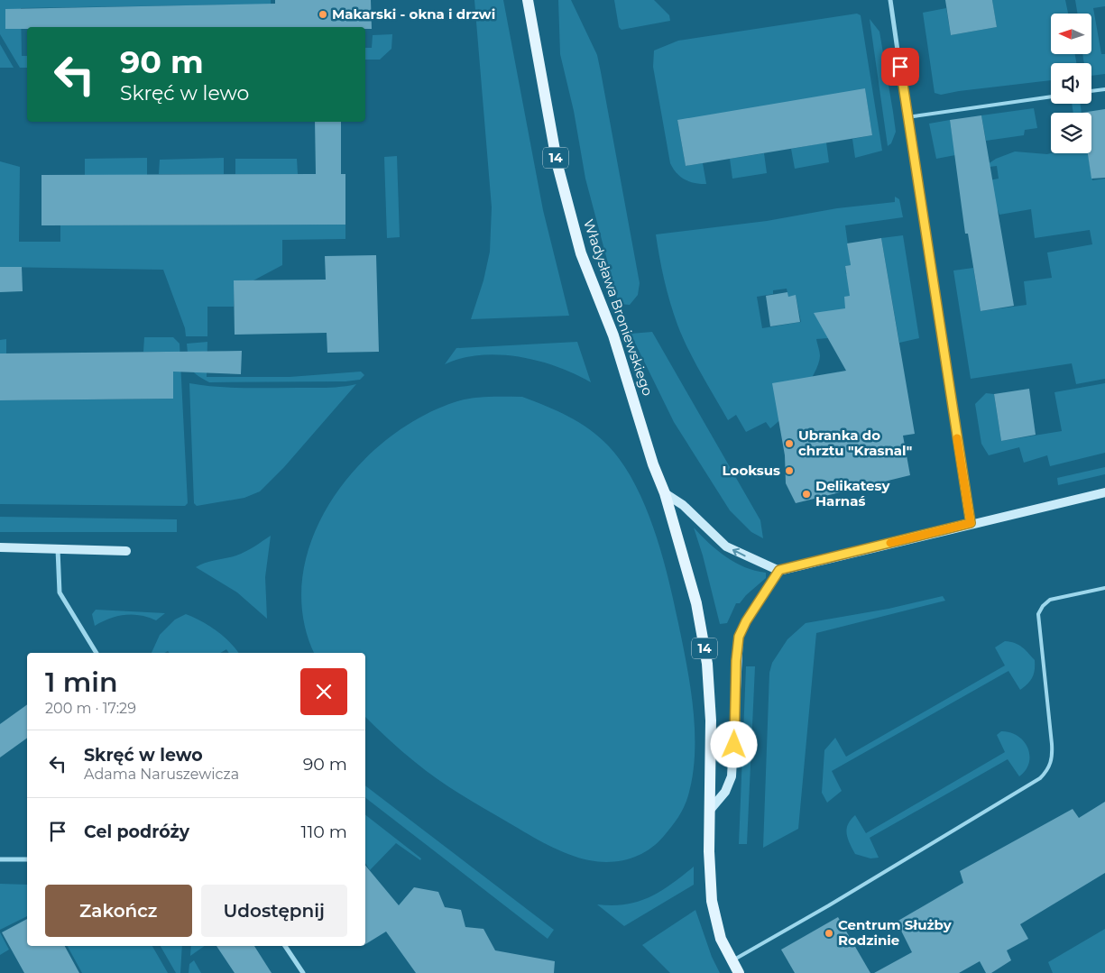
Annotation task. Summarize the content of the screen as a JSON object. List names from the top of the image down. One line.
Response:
{"streets":{"main road":["14","Władysława Broniewskiego"]},"crossings":[["14","Władysława Broniewskiego"]],"places":["Makarski - okna i drzwi","Ubranka do chrztu \"Krasnal\"","Looksus","Delikatesy Harnaś","Centrum Służby Rodzinie"],"north":"left","page":{"turn":["90 m","Skręć w lewo"],"heading":["1 min","200 m · 17:29"],"list":[{"name":"Skręć w lewo","note":"Adama Naruszewicza","value":"90 m"},{"name":"Cel podróży","value":"110 m"}],"buttons":["Zakończ","Udostępnij"]}}
